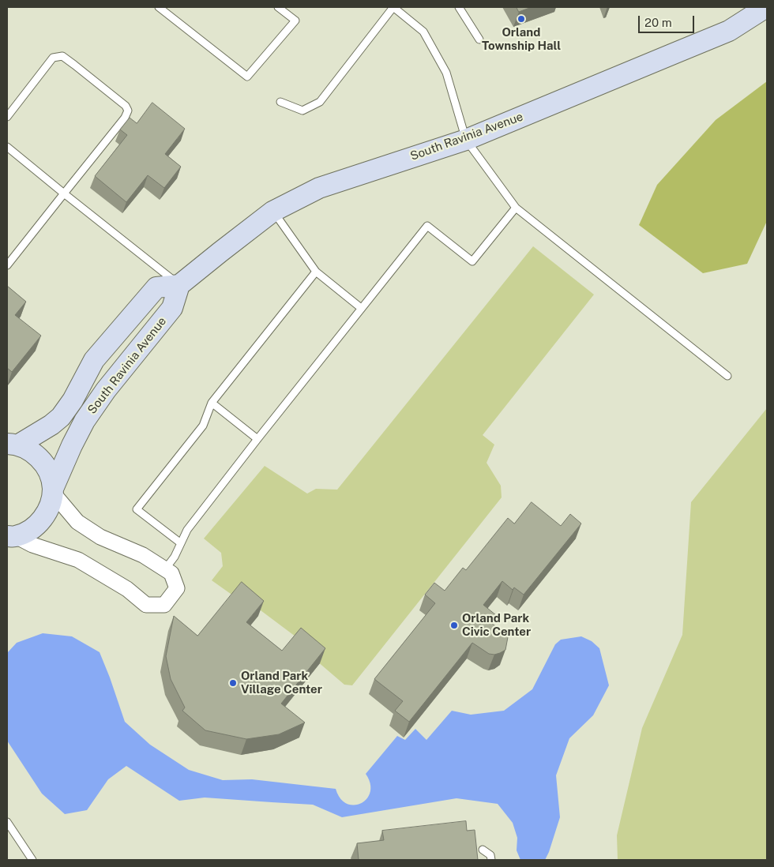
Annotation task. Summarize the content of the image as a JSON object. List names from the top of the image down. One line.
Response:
{"streets":{"street":["South Ravinia Avenue"]},"places":["Orland Township Hall","Orland Park Civic Center","Orland Park Village Center"],"scale_bar":"20 m"}
